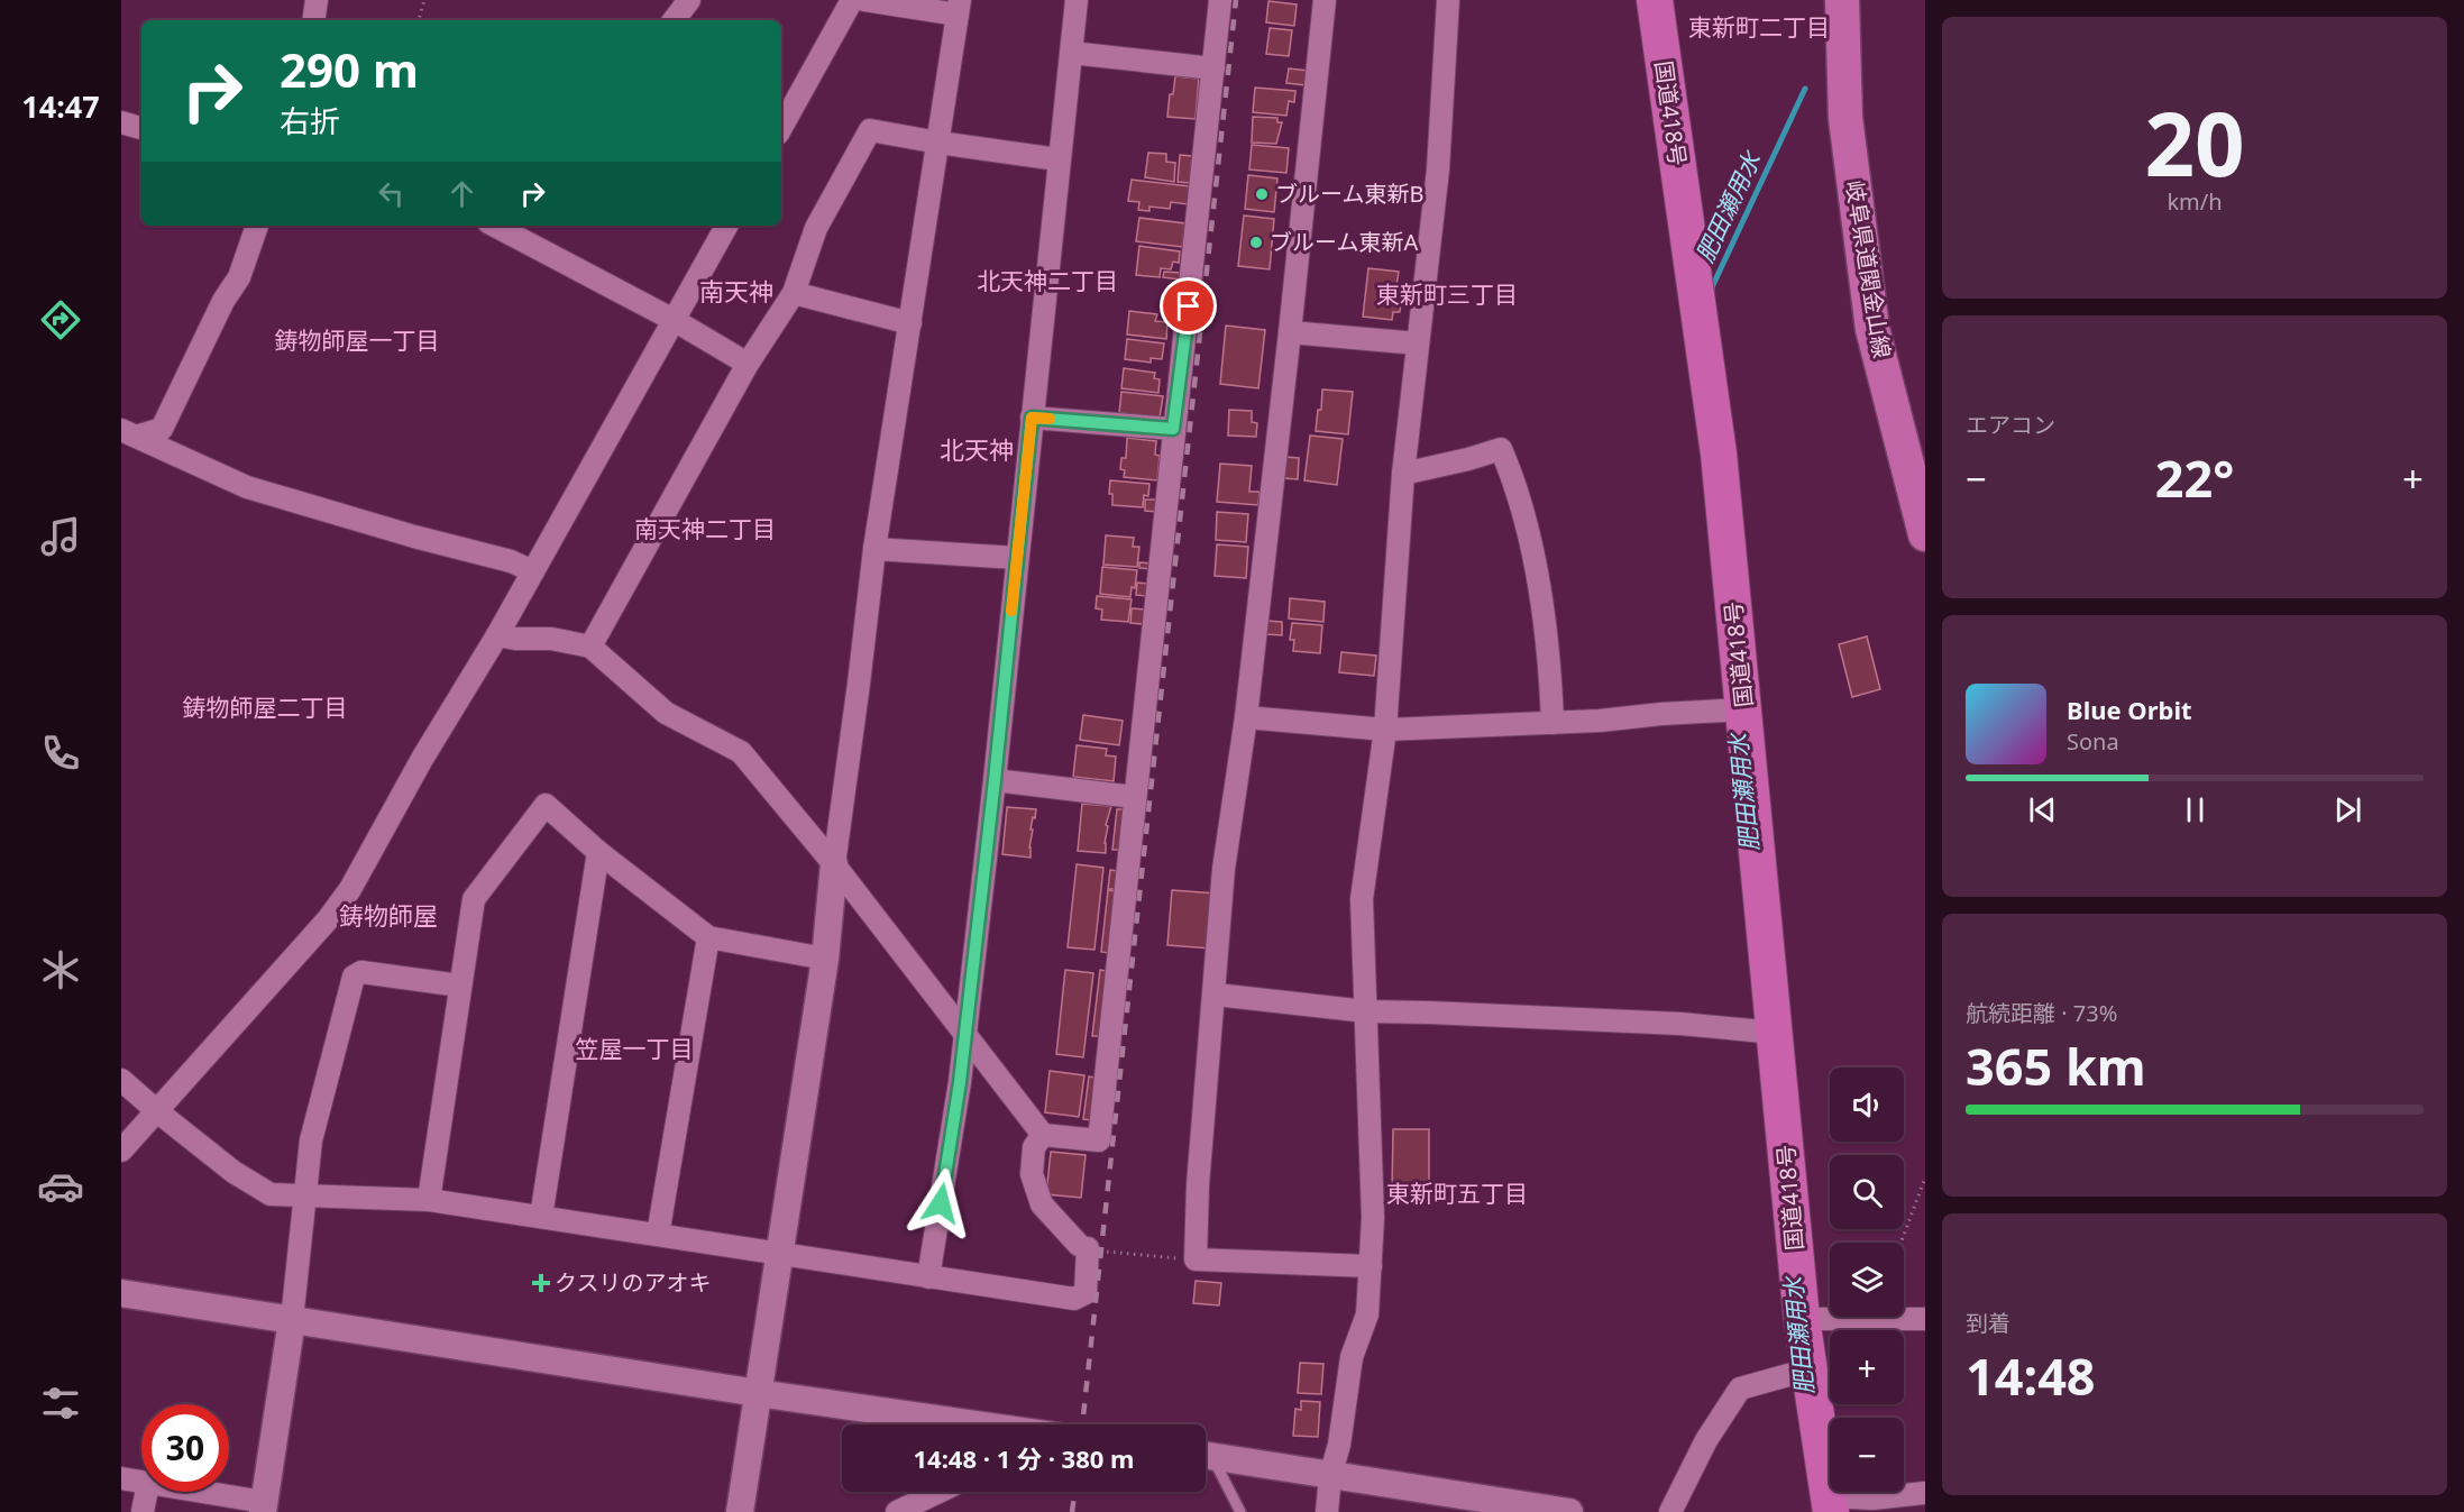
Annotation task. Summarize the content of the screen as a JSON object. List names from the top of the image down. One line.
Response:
{"streets":{"highway":["国道418号"],"main road":["岐阜県道関金山線"]},"districts":["東新町二丁目","北天神二丁目","南天神","東新町三丁目","鋳物師屋一丁目","北天神","南天神二丁目","鋳物師屋二丁目","鋳物師屋","笠屋一丁目","東新町五丁目"],"water":["肥田瀬用水"],"places":{"other":["ブルーム東新B","ブルーム東新A"],"health":["クスリのアオキ"]},"page":{"tabs":"14:47","tile":[["20","km/h"],"エアコン",["航続距離 · 73%","365 km"],["到着","14:48"]],"turn":["290 m","右折"],"heat":["−","22°","+"],"song":["Blue Orbit","Sona"],"map_buttons":["+","−"],"limit":"30","trip":"14:48 · 1 分 · 380 m"}}
